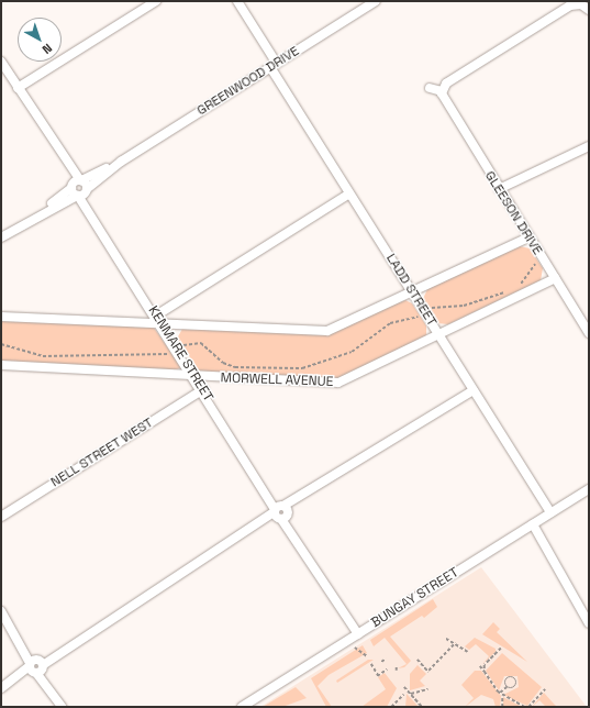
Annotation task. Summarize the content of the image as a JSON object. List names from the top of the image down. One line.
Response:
{"streets":{"street":["GREENWOOD DRIVE","GLEESON DRIVE","LADD STREET","KENMARE STREET","MORWELL AVENUE","NELL STREET WEST","BUNGAY STREET"]},"crossings":[["GREENWOOD DRIVE","LADD STREET"],["GREENWOOD DRIVE","KENMARE STREET"],["GLEESON DRIVE","MORWELL AVENUE"],["LADD STREET","MORWELL AVENUE"],["LADD STREET","BUNGAY STREET"],["KENMARE STREET","MORWELL AVENUE"],["KENMARE STREET","NELL STREET WEST"],["KENMARE STREET","BUNGAY STREET"]],"north":"bottom right"}
